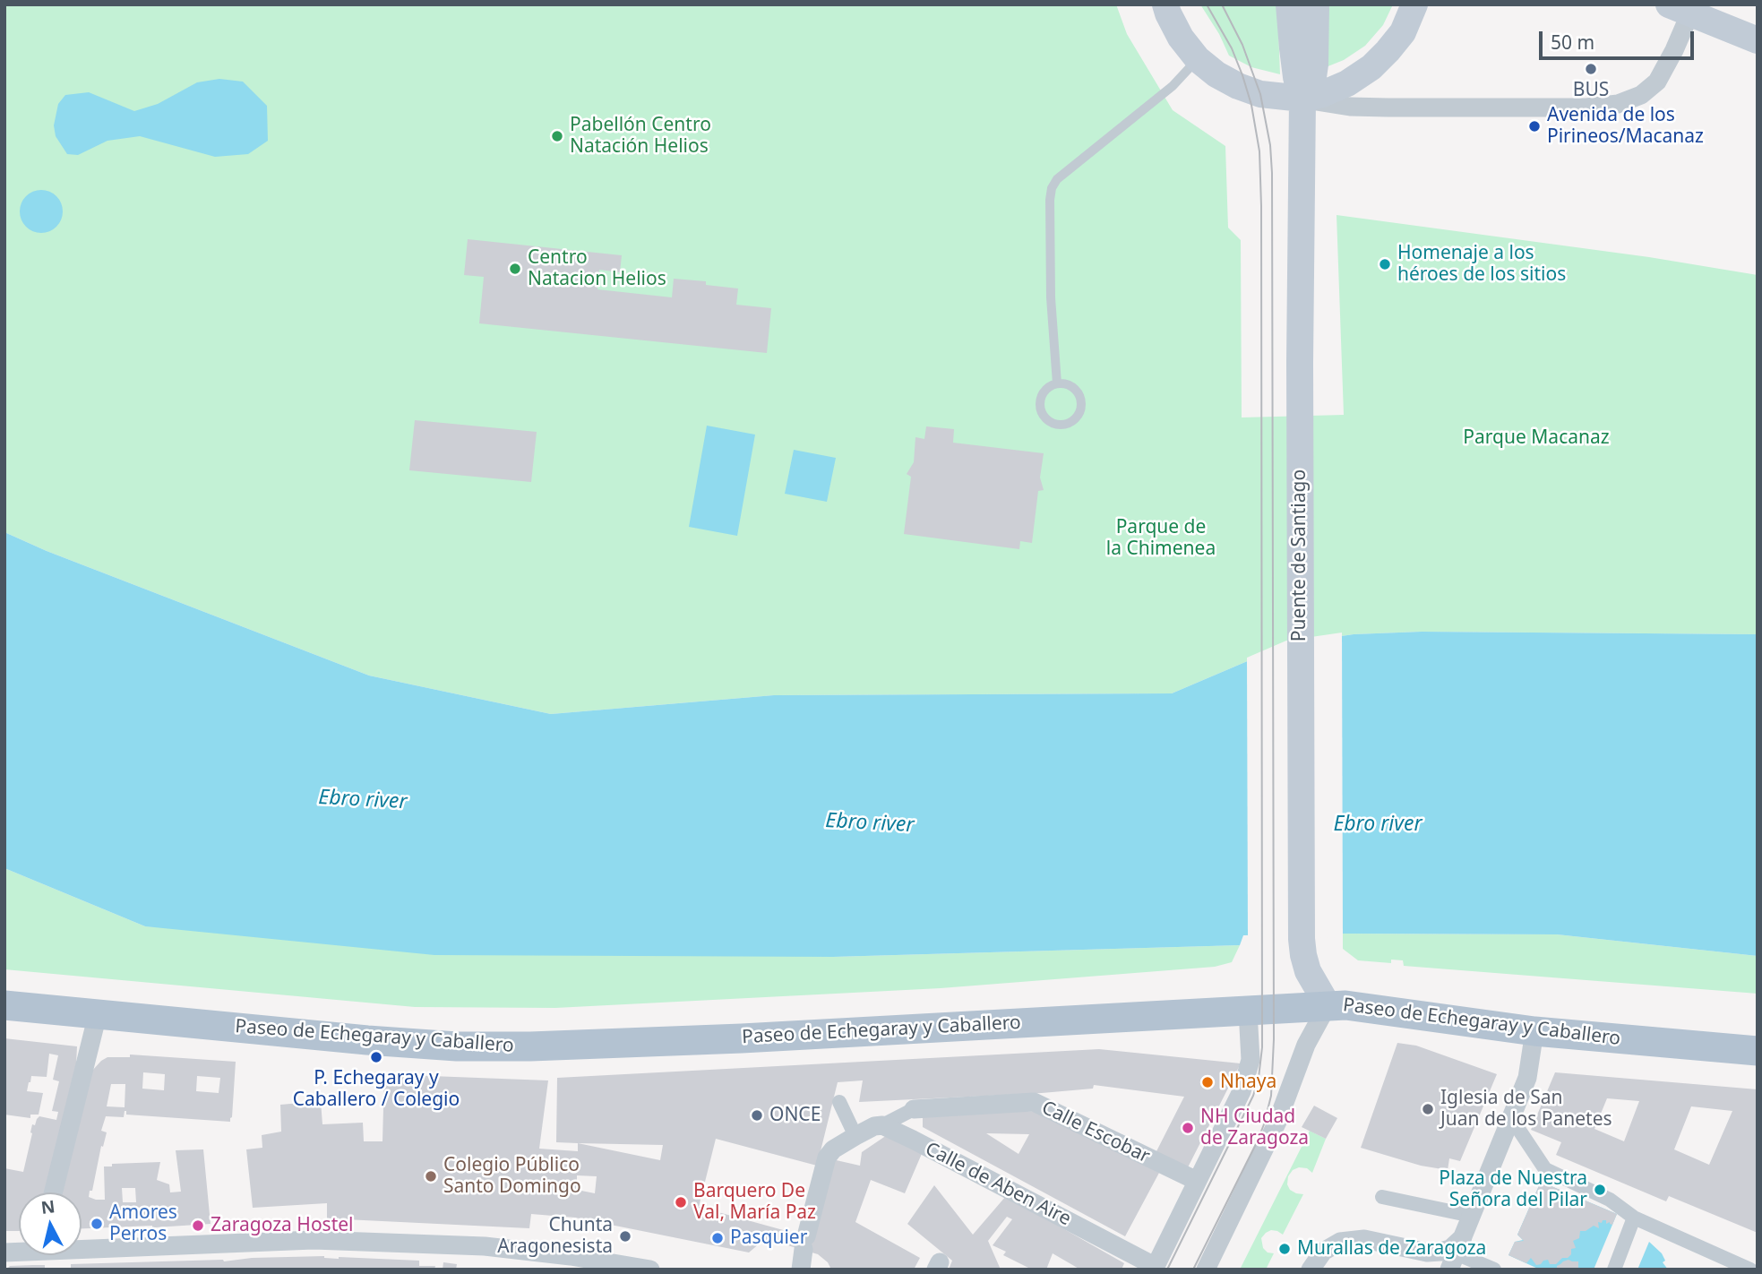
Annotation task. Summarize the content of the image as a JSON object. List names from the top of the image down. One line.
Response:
{"streets":{"main road":["Puente de Santiago","Paseo de Echegaray y Caballero"],"street":["Calle Escobar","Calle de Aben Aire"]},"crossings":[["Puente de Santiago","Paseo de Echegaray y Caballero"],["Calle Escobar","Calle de Aben Aire"]],"water":["Ebro river"],"parks":["Parque Macanaz","Parque de la Chimenea"],"places":["BUS","Avenida de los Pirineos/Macanaz","Pabellón Centro Natación Helios","Homenaje a los héroes de los sitios","Centro Natacion Helios","P. Echegaray y Caballero / Colegio","Nhaya","Iglesia de San Juan de los Panetes","ONCE","NH Ciudad de Zaragoza","Colegio Público Santo Domingo","Plaza de Nuestra Señora del Pilar","Barquero De Val, María Paz","Amores Perros","Zaragoza Hostel","Chunta Aragonesista","Pasquier","Murallas de Zaragoza"],"scale_bar":"50 m","north":"top"}
